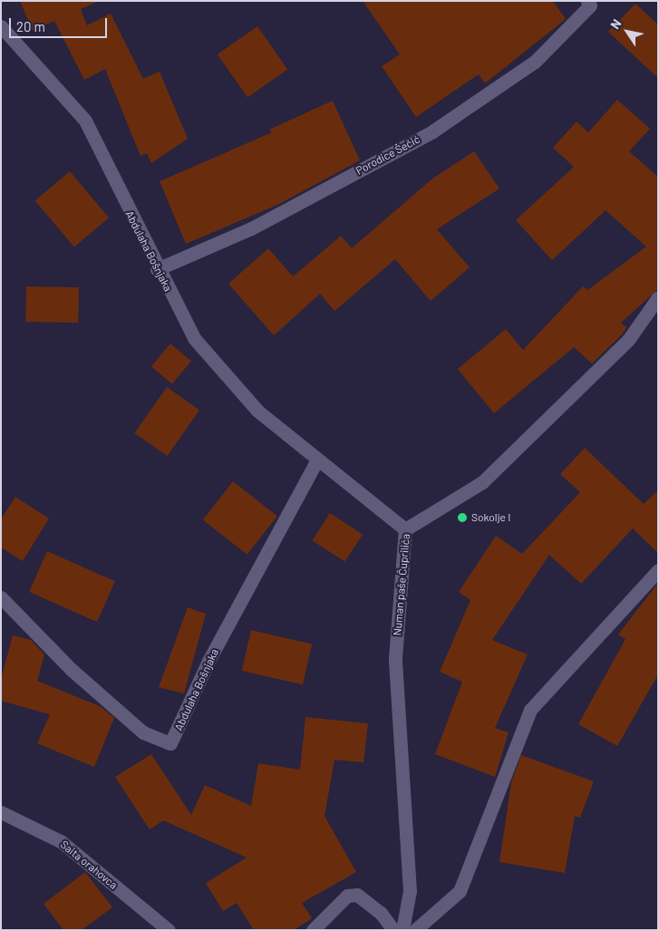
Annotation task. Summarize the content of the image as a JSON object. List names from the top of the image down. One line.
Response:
{"streets":{"street":["Porodice Šečić","Abdulaha Bošnjaka","Numan paše Čuprilića","Saita orahovca"]},"crossings":[["Porodice Šečić","Abdulaha Bošnjaka"],["Abdulaha Bošnjaka","Numan paše Čuprilića"]],"places":["Sokolje I"],"scale_bar":"20 m","north":"top left"}
